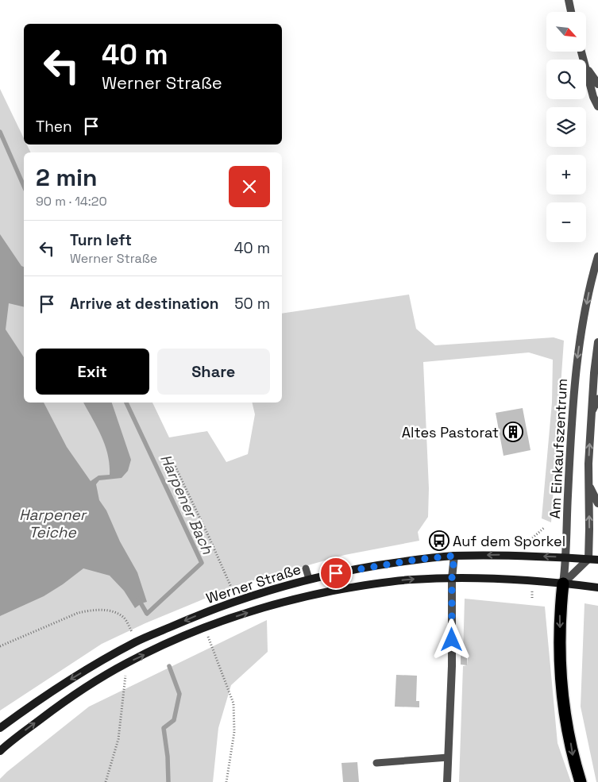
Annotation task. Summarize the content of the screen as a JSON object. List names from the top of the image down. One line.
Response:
{"streets":{"main road":["Werner Straße"],"street":["Am Einkaufszentrum"]},"crossings":[["Am Einkaufszentrum","Werner Straße"]],"water":["Harpener Bach","Harpener Teiche"],"places":{"building":["Altes Pastorat"],"bus stop":["Auf dem Sporkel"]},"north":"bottom right","page":{"map_buttons":["+","−"],"turn":["40 m","Werner Straße"],"then":"Then","heading":["2 min","90 m · 14:20"],"list":[{"name":"Turn left","note":"Werner Straße","value":"40 m"},{"name":"Arrive at destination","value":"50 m"}],"buttons":["Exit","Share"]}}
